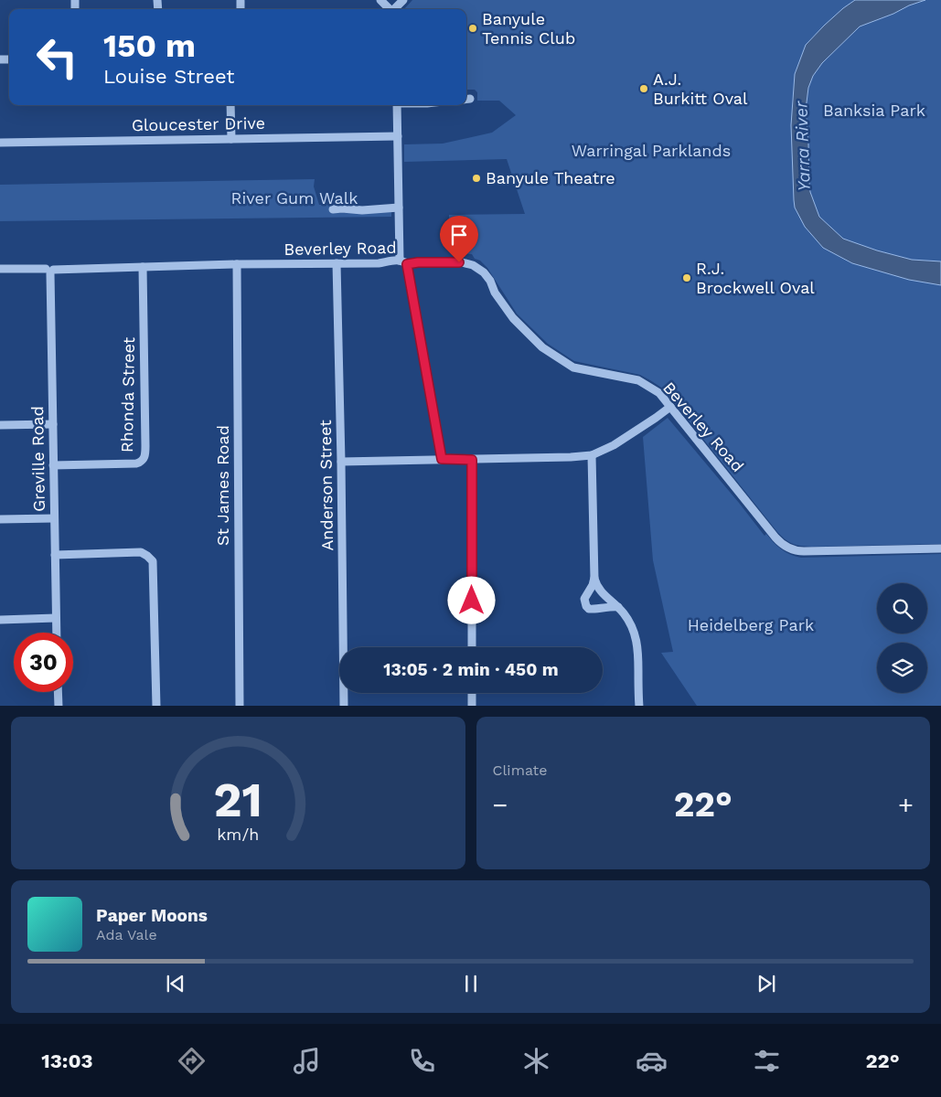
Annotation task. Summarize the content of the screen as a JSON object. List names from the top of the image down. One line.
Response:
{"streets":{"street":["Gloucester Drive","Beverley Road","Rhonda Street","Greville Road","St James Road","Anderson Street"]},"crossings":[["Beverley Road","Rhonda Street"],["Beverley Road","Greville Road"],["Beverley Road","St James Road"],["Beverley Road","Anderson Street"],["Rhonda Street","Greville Road"]],"water":["Yarra River"],"parks":["Banksia Park","Warringal Parklands","River Gum Walk","Heidelberg Park"],"places":["Banyule Tennis Club","A.J. Burkitt Oval","Banyule Theatre","R.J. Brockwell Oval"],"page":{"turn":["150 m","Louise Street"],"limit":"30","trip":"13:05 · 2 min · 450 m","tile":"Climate","heat":["−","22°","+"],"song":["Paper Moons","Ada Vale"],"tabs":["13:03","22°"],"gauge":["21","km/h"]}}
